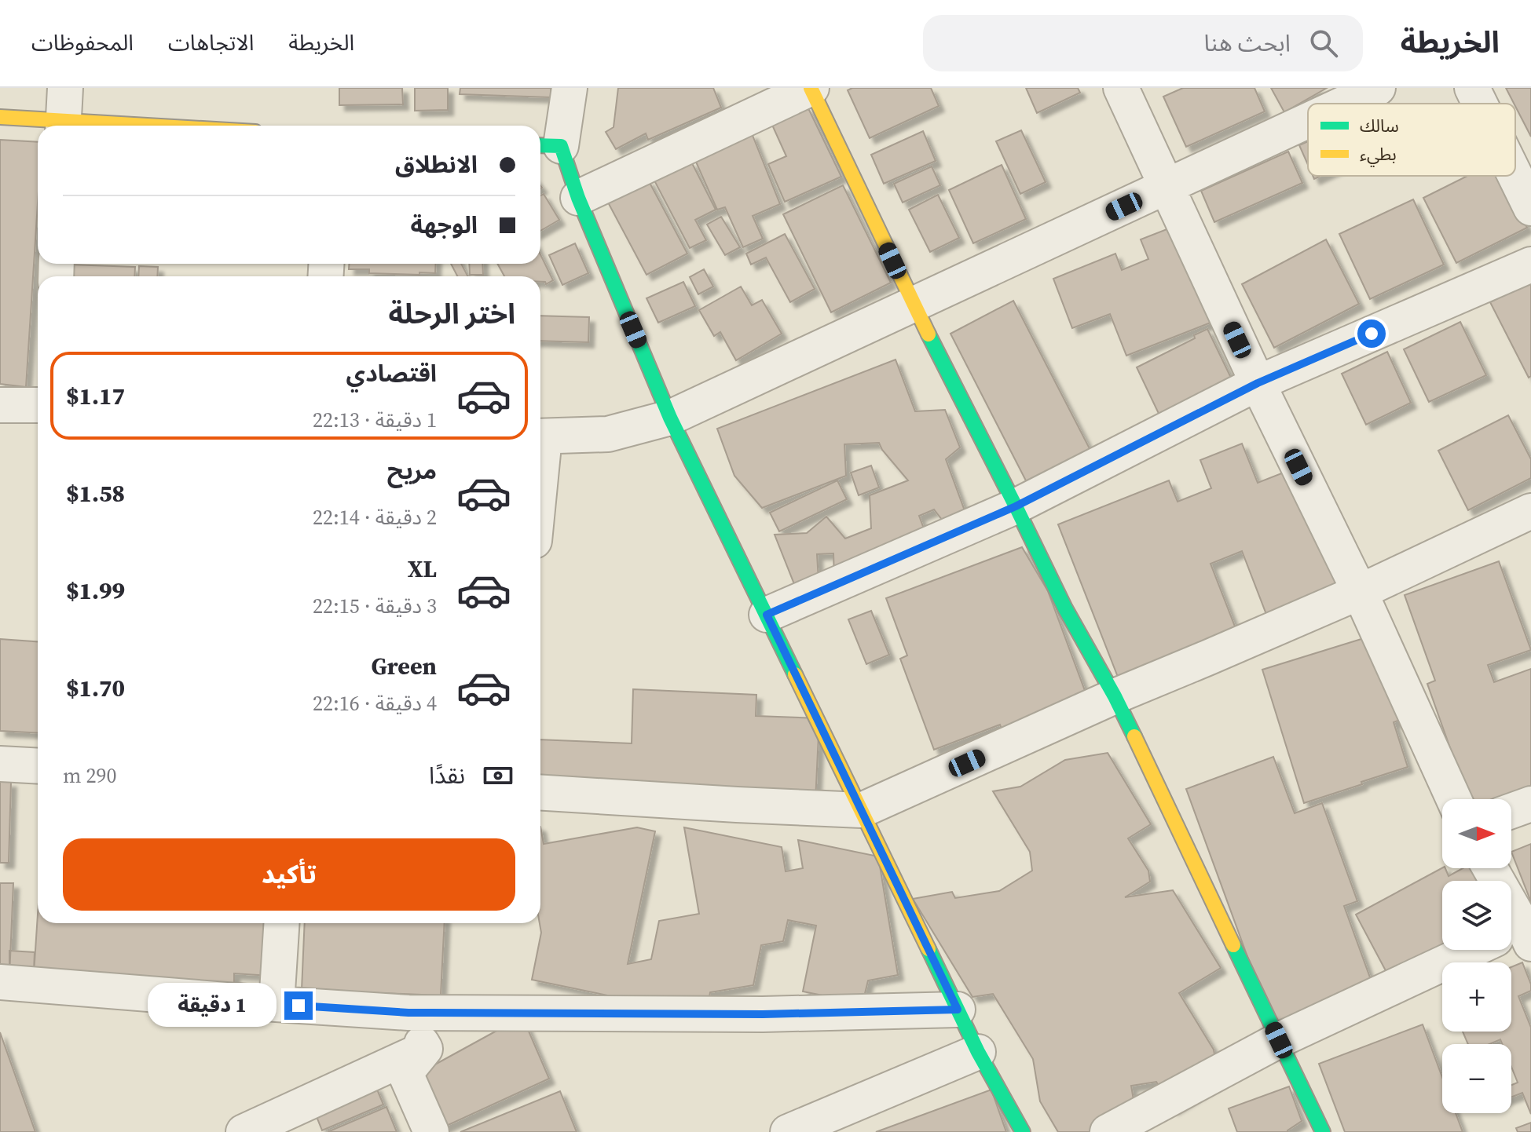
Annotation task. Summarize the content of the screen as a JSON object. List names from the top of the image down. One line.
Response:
{"legend":["سالك","بطيء"],"north":"right","page":{"header":"الخريطة","search":"ابحث هنا","nav":["الخريطة","الاتجاهات","المحفوظات"],"banner":["الانطلاق","الوجهة"],"heading":"اختر الرحلة","list":[{"name":"اقتصادي","note":"1 دقيقة · 22:13","value":"$1.17"},{"name":"مريح","note":"2 دقيقة · 22:14","value":"$1.58"},{"name":"XL","note":"3 دقيقة · 22:15","value":"$1.99"},{"name":"Green","note":"4 دقيقة · 22:16","value":"$1.70"}],"pay":["نقدًا","290 m"],"map_buttons":["+","−"],"buttons":"تأكيد","bubble":"1 دقيقة"}}
